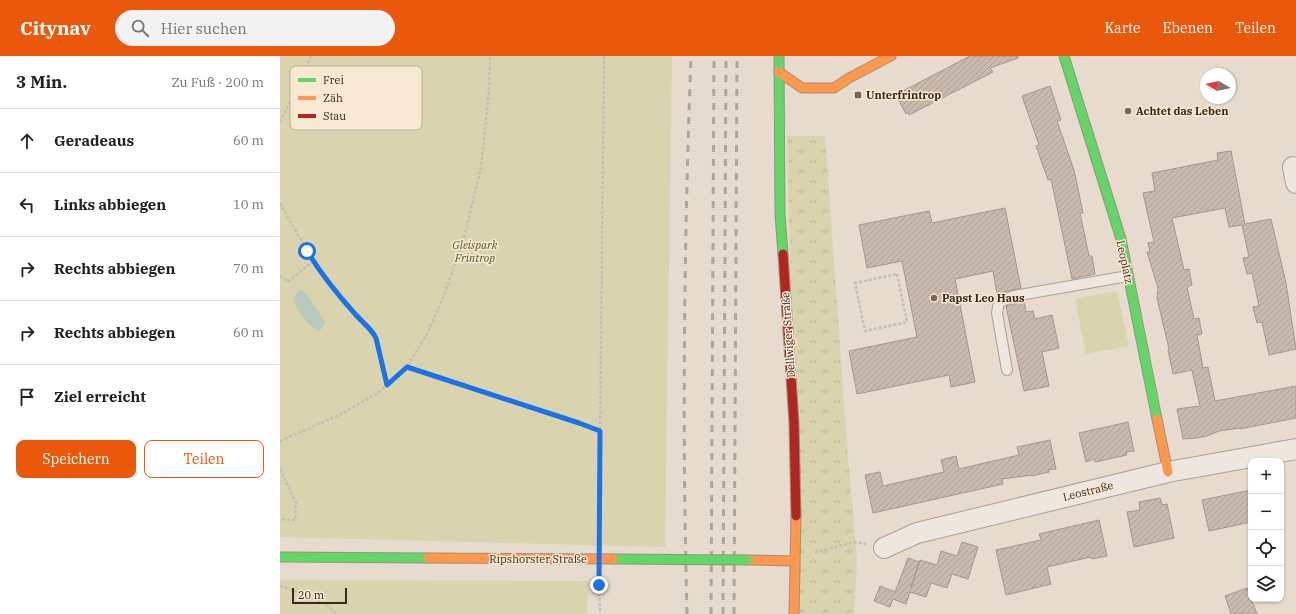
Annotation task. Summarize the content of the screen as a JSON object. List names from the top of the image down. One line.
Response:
{"streets":{"street":["Leoplatz","Dellwiger Straße","Leostraße","Ripshorster Straße"]},"crossings":[["Leoplatz","Leostraße"],["Dellwiger Straße","Ripshorster Straße"]],"parks":["Gleispark Frintrop"],"places":{"transit":["Unterfrintrop"],"other":["Achtet das Leben","Papst Leo Haus"]},"legend":["Frei","Zäh","Stau"],"scale_bar":"20 m","north":"left","page":{"header":"Citynav","search":"Hier suchen","nav":["Karte","Ebenen","Teilen"],"heading":["3 Min.","Zu Fuß · 200 m"],"list":[["Geradeaus","60 m"],["Links abbiegen","10 m"],["Rechts abbiegen","70 m"],["Rechts abbiegen","60 m"],"Ziel erreicht"],"buttons":["Speichern","Teilen"],"map_buttons":["+","−"],"scale":"20 m"}}
